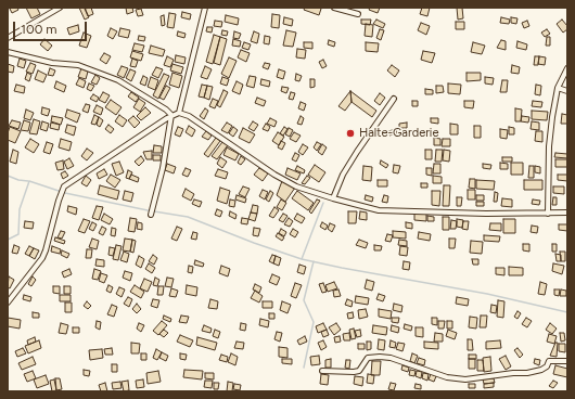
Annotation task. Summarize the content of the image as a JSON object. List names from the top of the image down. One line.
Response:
{"places":["Halte-Garderie"],"scale_bar":"100 m"}
